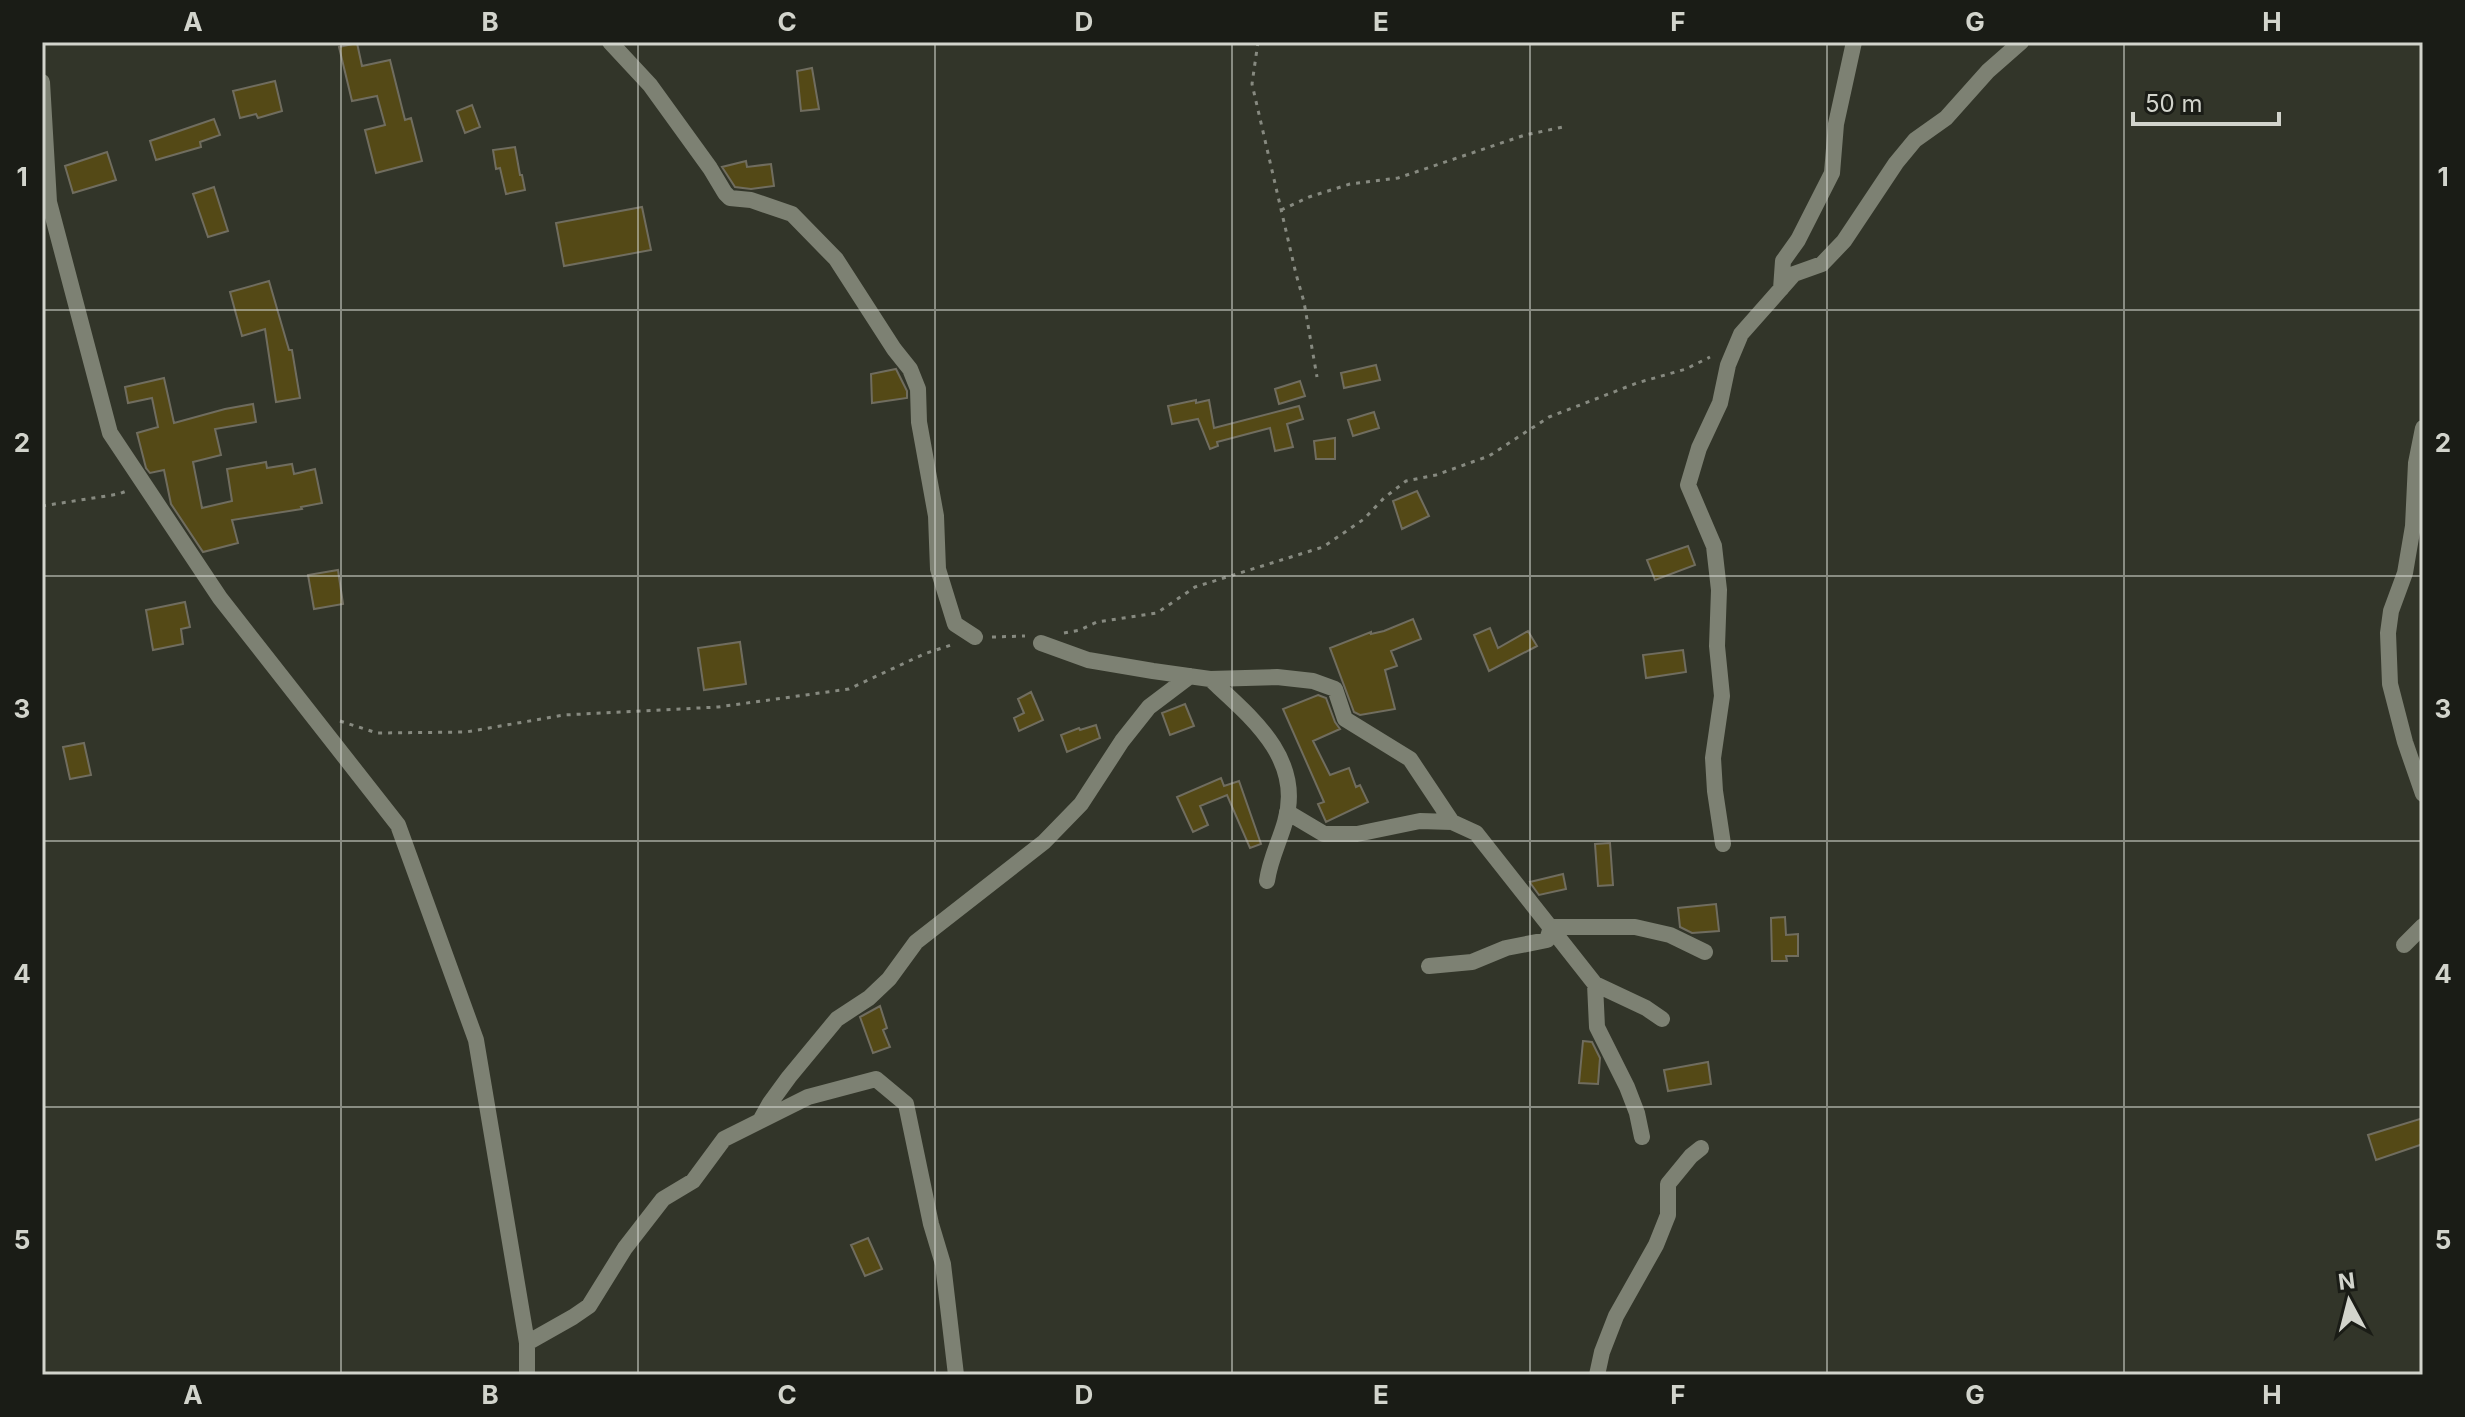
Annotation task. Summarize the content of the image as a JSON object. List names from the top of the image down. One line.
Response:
{"scale_bar":"50 m","north":"top","grid":{"columns":["A","B","C","D","E","F","G","H"],"rows":["1","2","3","4","5"]}}
